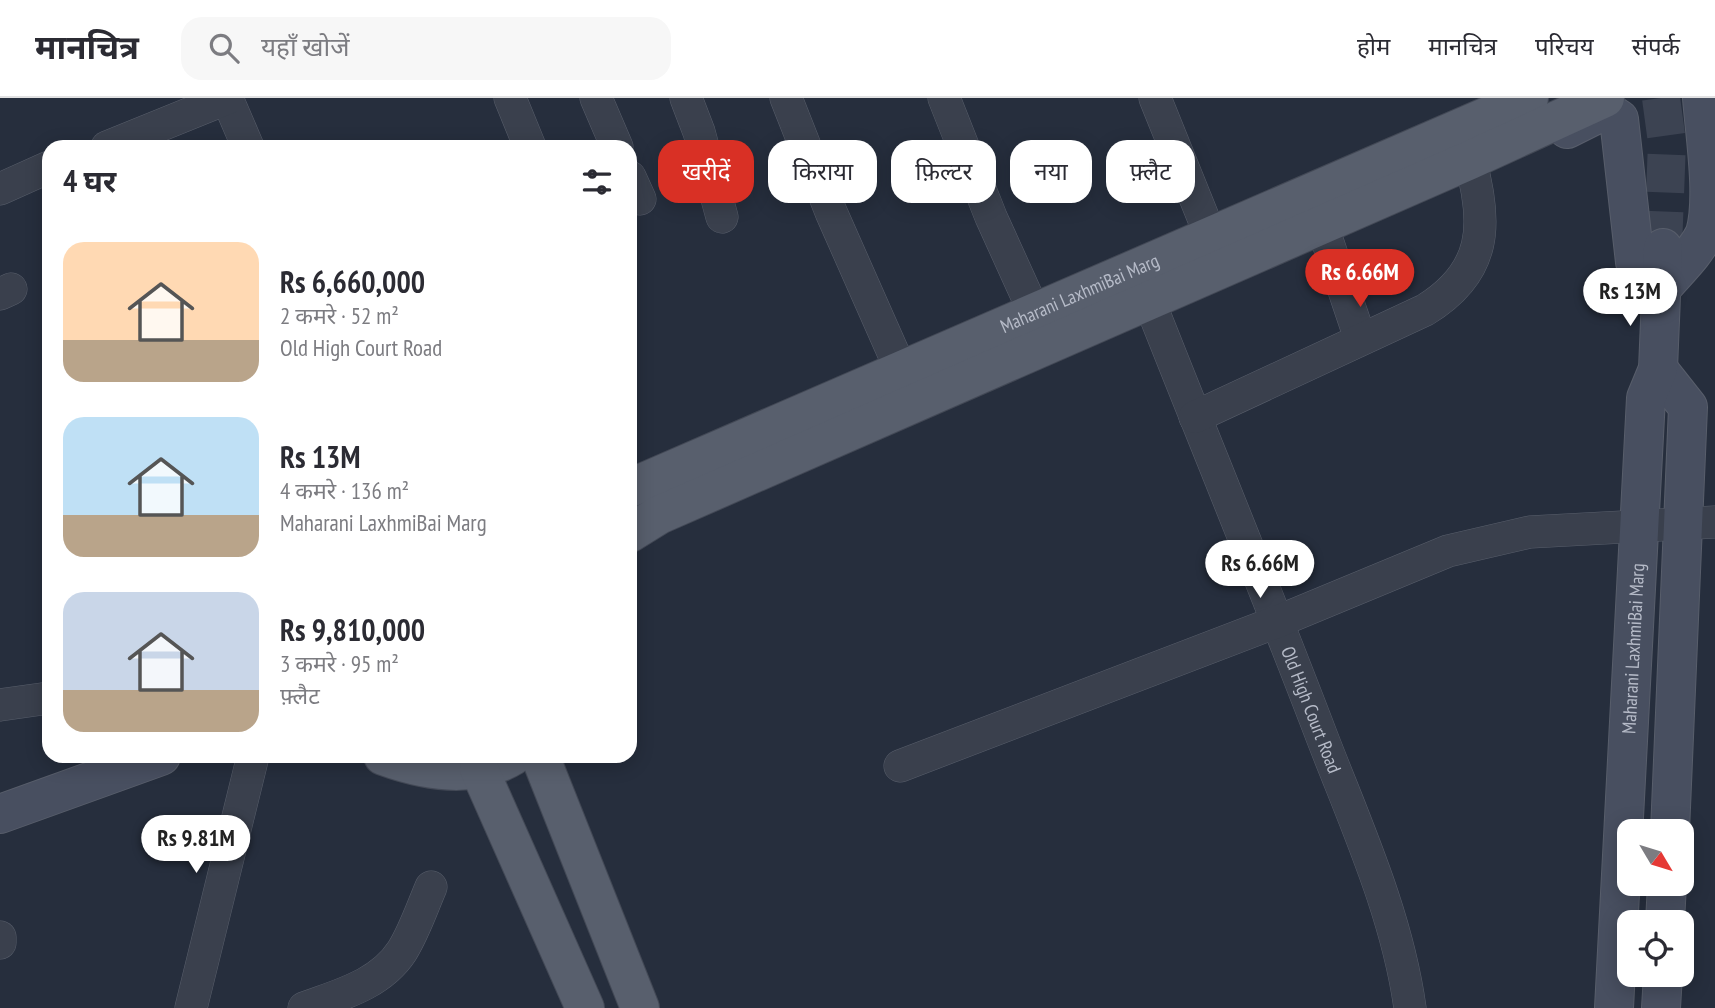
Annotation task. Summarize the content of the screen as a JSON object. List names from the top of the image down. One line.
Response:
{"streets":{"main road":["Maharani LaxhmiBai Marg"],"street":["Old High Court Road"]},"north":"bottom right","page":{"header":"मानचित्र","search":"यहाँ खोजें","nav":["होम","मानचित्र","परिचय","संपर्क"],"chip":["खरीदें","किराया","फ़िल्टर","नया","फ़्लैट"],"heading":"4 घर","list":[{"name":"Rs 6,660,000","note":"2 कमरे · 52 m² · Old High Court Road"},{"name":"Rs 13M","note":"4 कमरे · 136 m² · Maharani LaxhmiBai Marg"},{"name":"Rs 9,810,000","note":"3 कमरे · 95 m² · फ़्लैट"}],"price":["Rs 6.66M","Rs 13M","Rs 6.66M","Rs 9.81M"]}}
